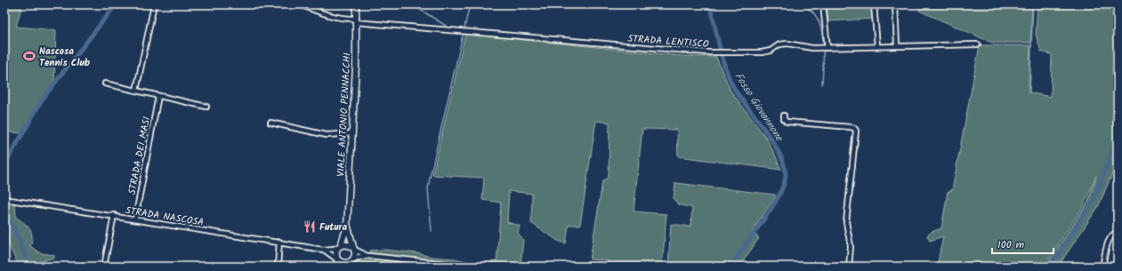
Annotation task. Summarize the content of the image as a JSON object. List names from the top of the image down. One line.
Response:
{"streets":{"main road":["VIALE ANTONIO PENNACCHI"],"street":["STRADA LENTISCO","STRADA DEI MASI","STRADA NASCOSA"]},"crossings":[["STRADA LENTISCO","VIALE ANTONIO PENNACCHI"],["VIALE ANTONIO PENNACCHI","STRADA NASCOSA"],["STRADA DEI MASI","STRADA NASCOSA"]],"water":["Fosso Giovannone"],"places":{"sports":["Nascosa Tennis Club"],"restaurant":["Futura"]},"scale_bar":"100 m"}
